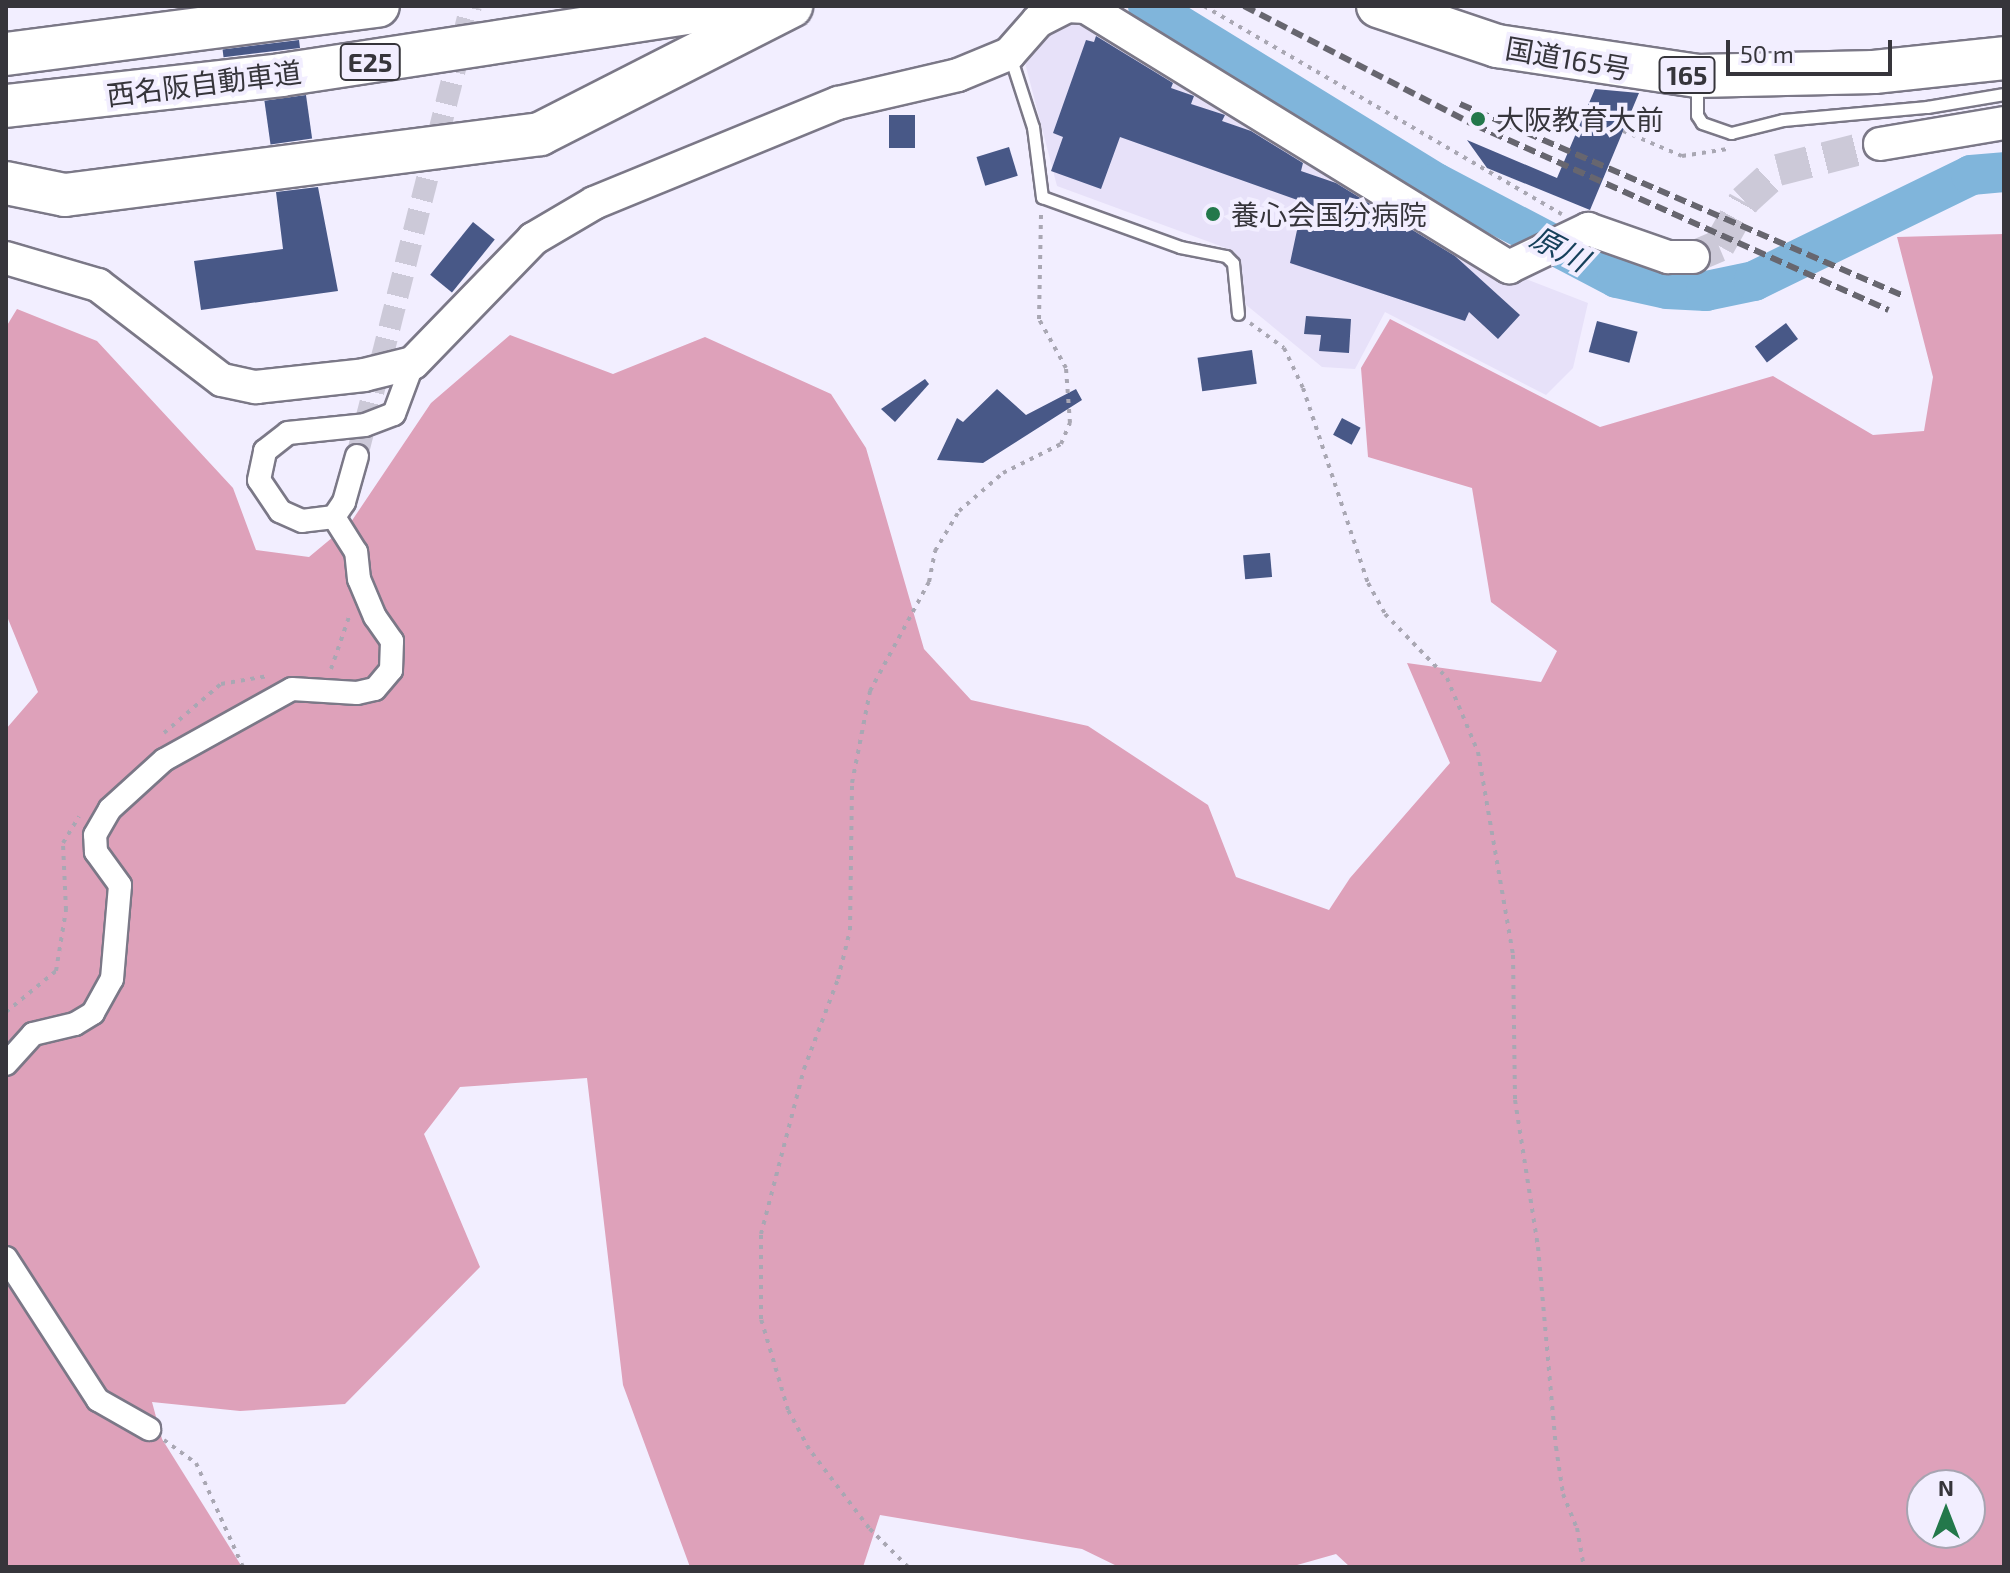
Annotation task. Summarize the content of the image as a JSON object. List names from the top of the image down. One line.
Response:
{"streets":{"highway":["国道165号","E25","165","西名阪自動車道"]},"water":["原川"],"places":["大阪教育大前","養心会国分病院"],"scale_bar":"50 m","north":"top"}
